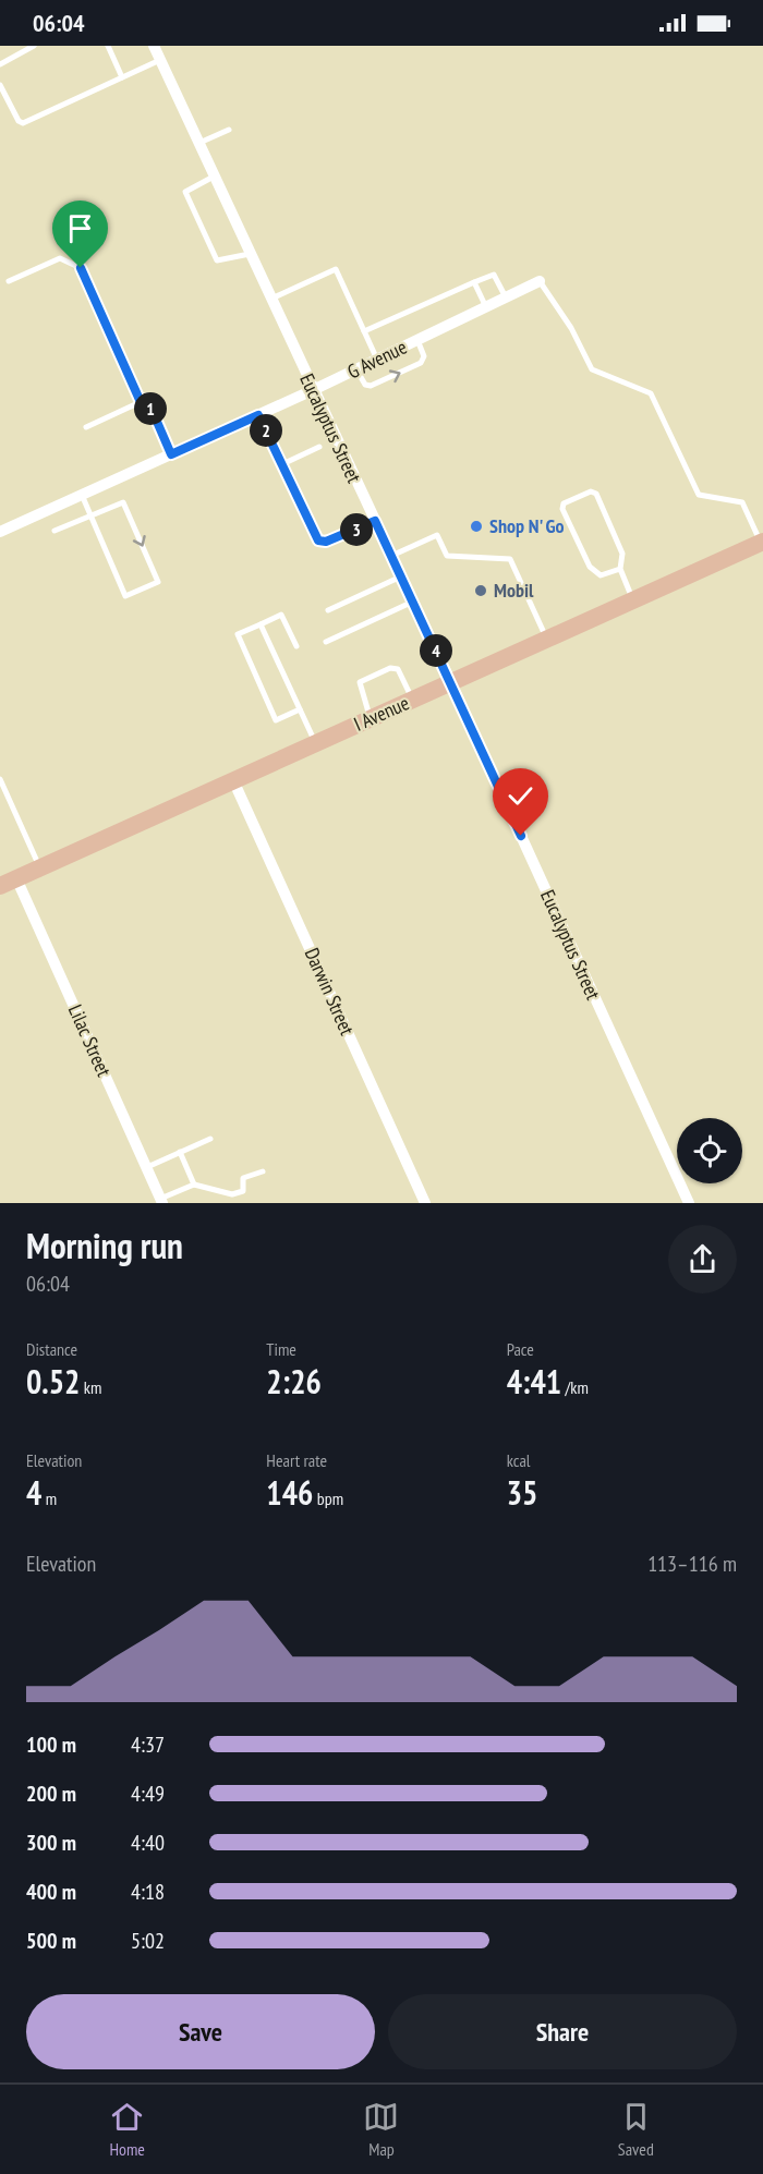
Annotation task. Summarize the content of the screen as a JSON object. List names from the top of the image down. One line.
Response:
{"streets":{"main road":["I Avenue"],"street":["G Avenue","Eucalyptus Street","Darwin Street","Lilac Street"]},"crossings":[["G Avenue","Eucalyptus Street"],["Eucalyptus Street","I Avenue"],["I Avenue","Darwin Street"],["I Avenue","Lilac Street"]],"places":["Shop N' Go","Mobil"],"page":{"status":"06:04","pins":["1","2","3","4"],"heading":["Morning run","06:04"],"stats":[["Distance","0.52 km"],["Time","2:26"],["Pace","4:41 /km"],["Elevation","4 m"],["Heart rate","146 bpm"],["kcal","35"]],"chart":["Elevation","113–116 m"],"list":[{"name":"100 m","note":"4:37"},{"name":"200 m","note":"4:49"},{"name":"300 m","note":"4:40"},{"name":"400 m","note":"4:18"},{"name":"500 m","note":"5:02"}],"buttons":["Save","Share"],"tabs":["Home","Map","Saved"]}}
